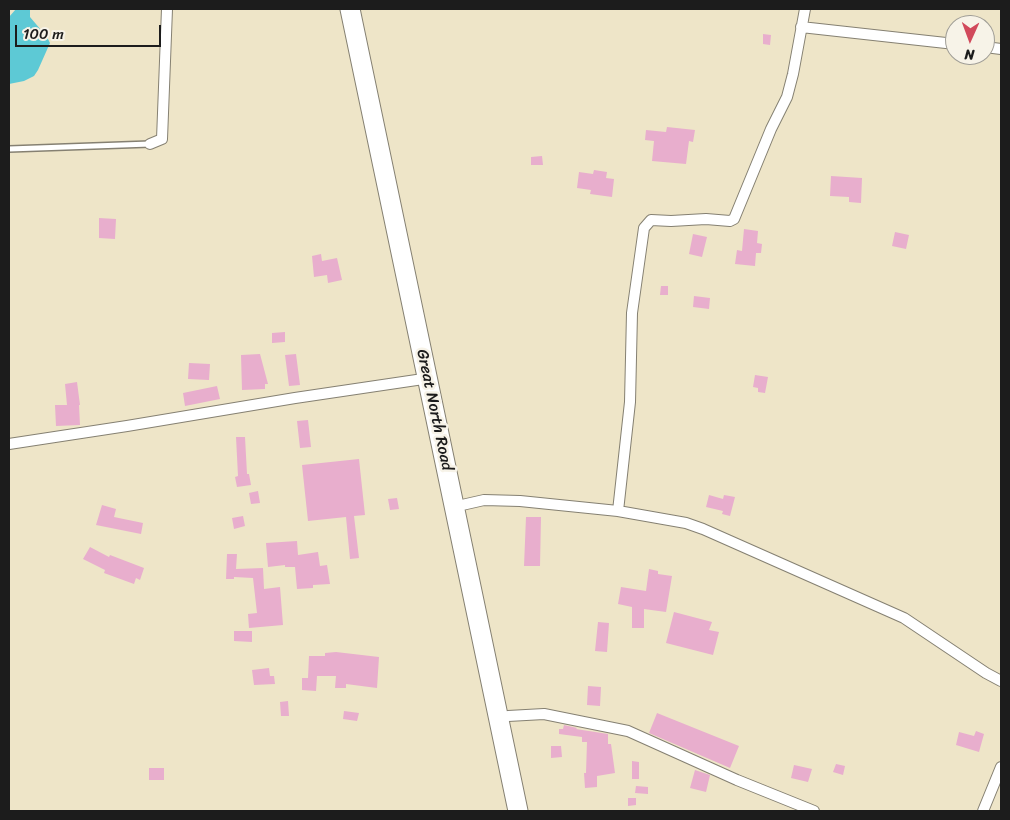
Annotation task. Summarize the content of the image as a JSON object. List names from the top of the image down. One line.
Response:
{"streets":{"highway":["Great North Road"]},"scale_bar":"100 m","north":"bottom"}
